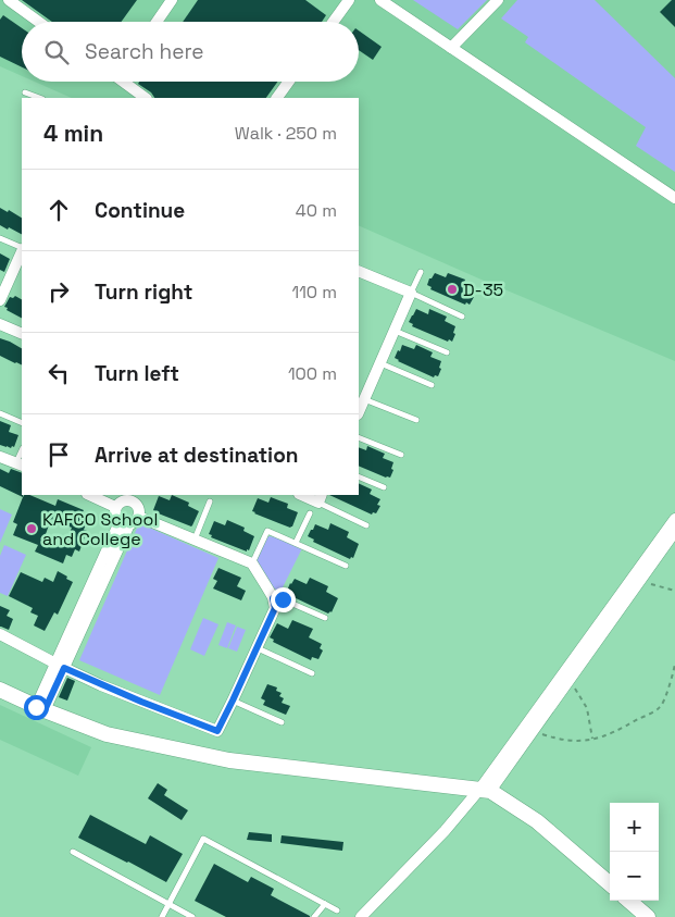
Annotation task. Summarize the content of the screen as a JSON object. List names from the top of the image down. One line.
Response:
{"places":["D-35","KAFCO School and College"],"page":{"search":"Search here","heading":["4 min","Walk · 250 m"],"list":[["Continue","40 m"],["Turn right","110 m"],["Turn left","100 m"],"Arrive at destination"],"map_buttons":["+","−"]}}
